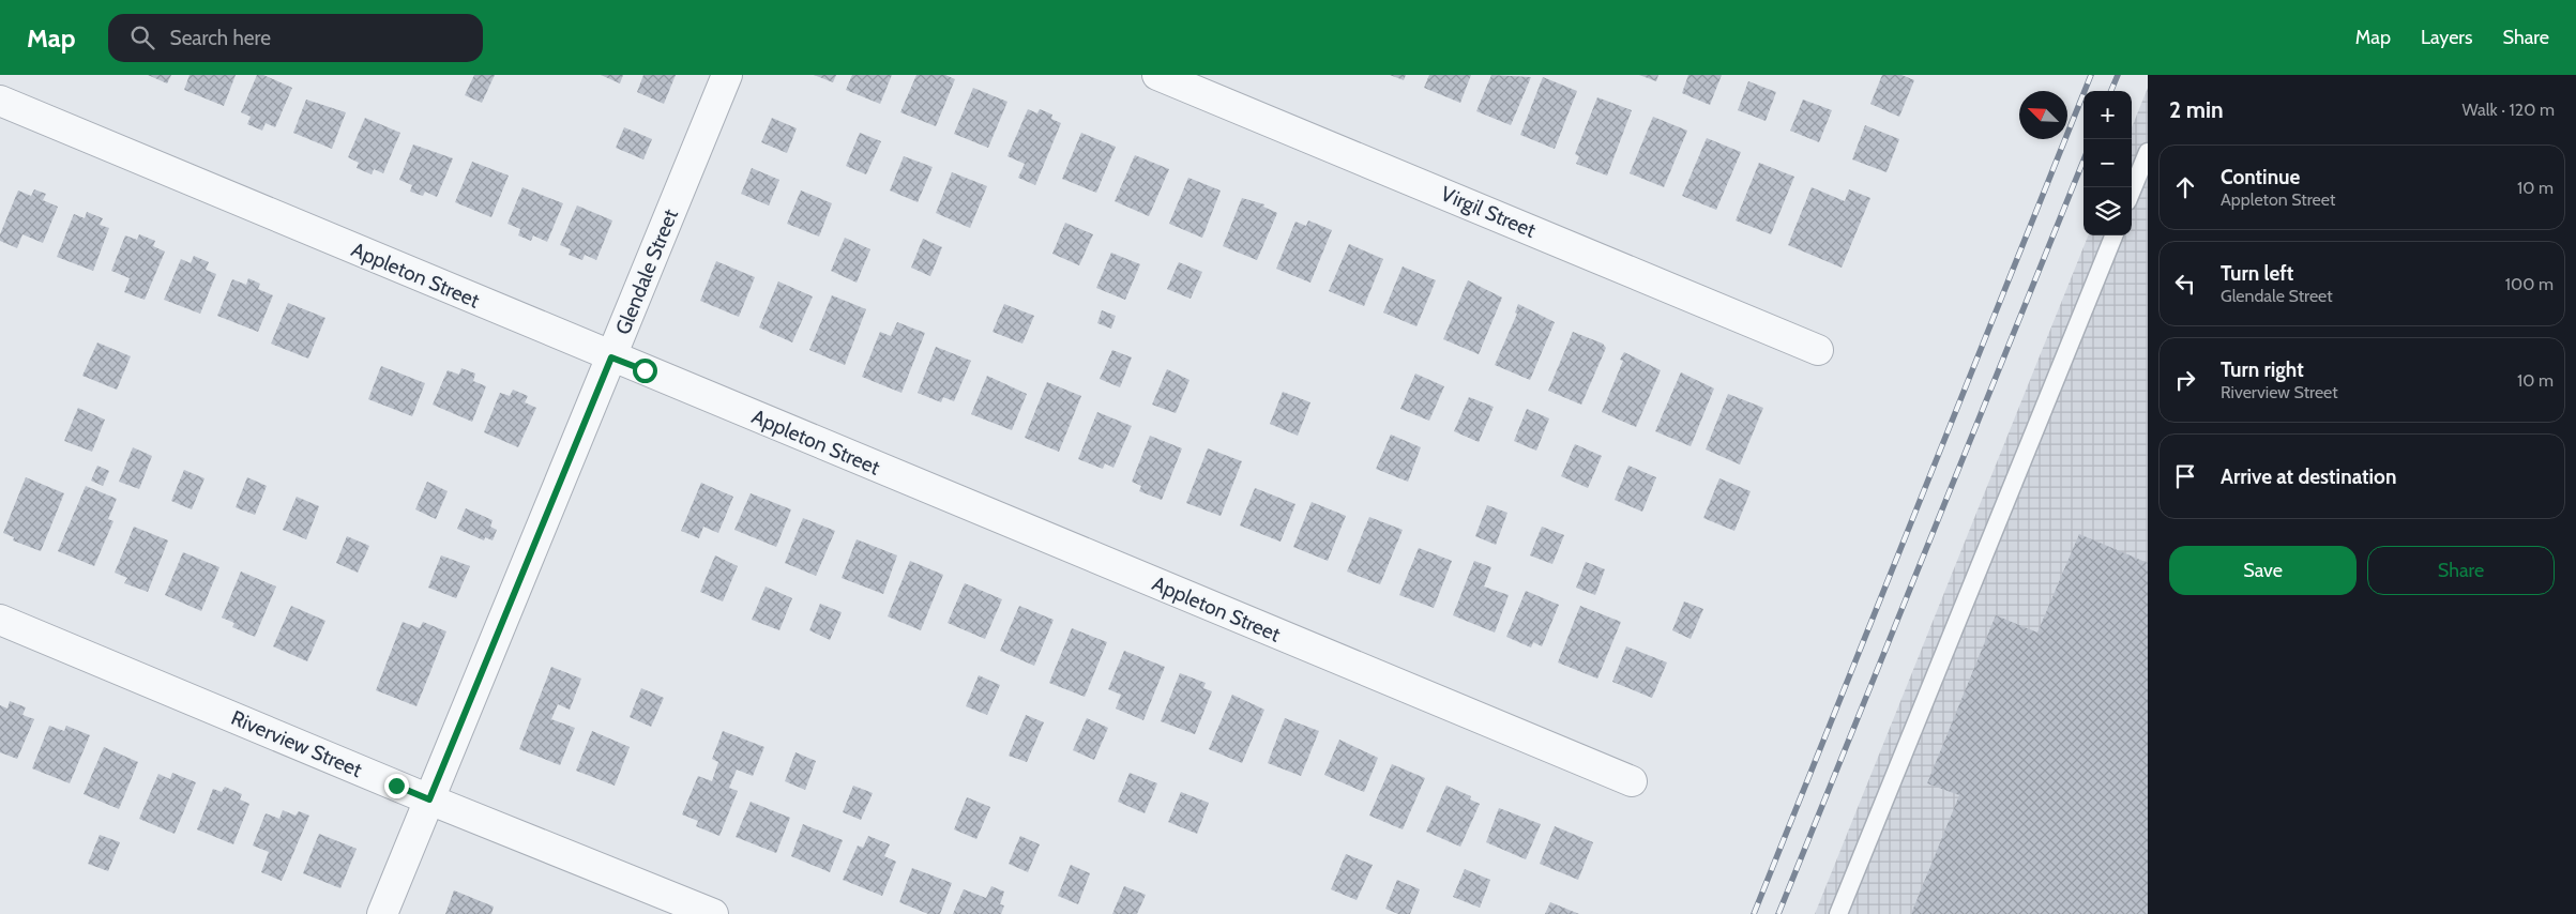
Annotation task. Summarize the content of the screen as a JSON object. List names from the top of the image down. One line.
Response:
{"streets":{"street":["Virgil Street","Glendale Street","Appleton Street","Riverview Street"]},"crossings":[["Glendale Street","Appleton Street"],["Glendale Street","Riverview Street"]],"north":"top left","page":{"header":"Map","search":"Search here","nav":["Map","Layers","Share"],"heading":["2 min","Walk · 120 m"],"map_buttons":["+","−"],"list":[["Continue","Appleton Street","10 m"],["Turn left","Glendale Street","100 m"],["Turn right","Riverview Street","10 m"],"Arrive at destination"],"buttons":["Save","Share"]}}
